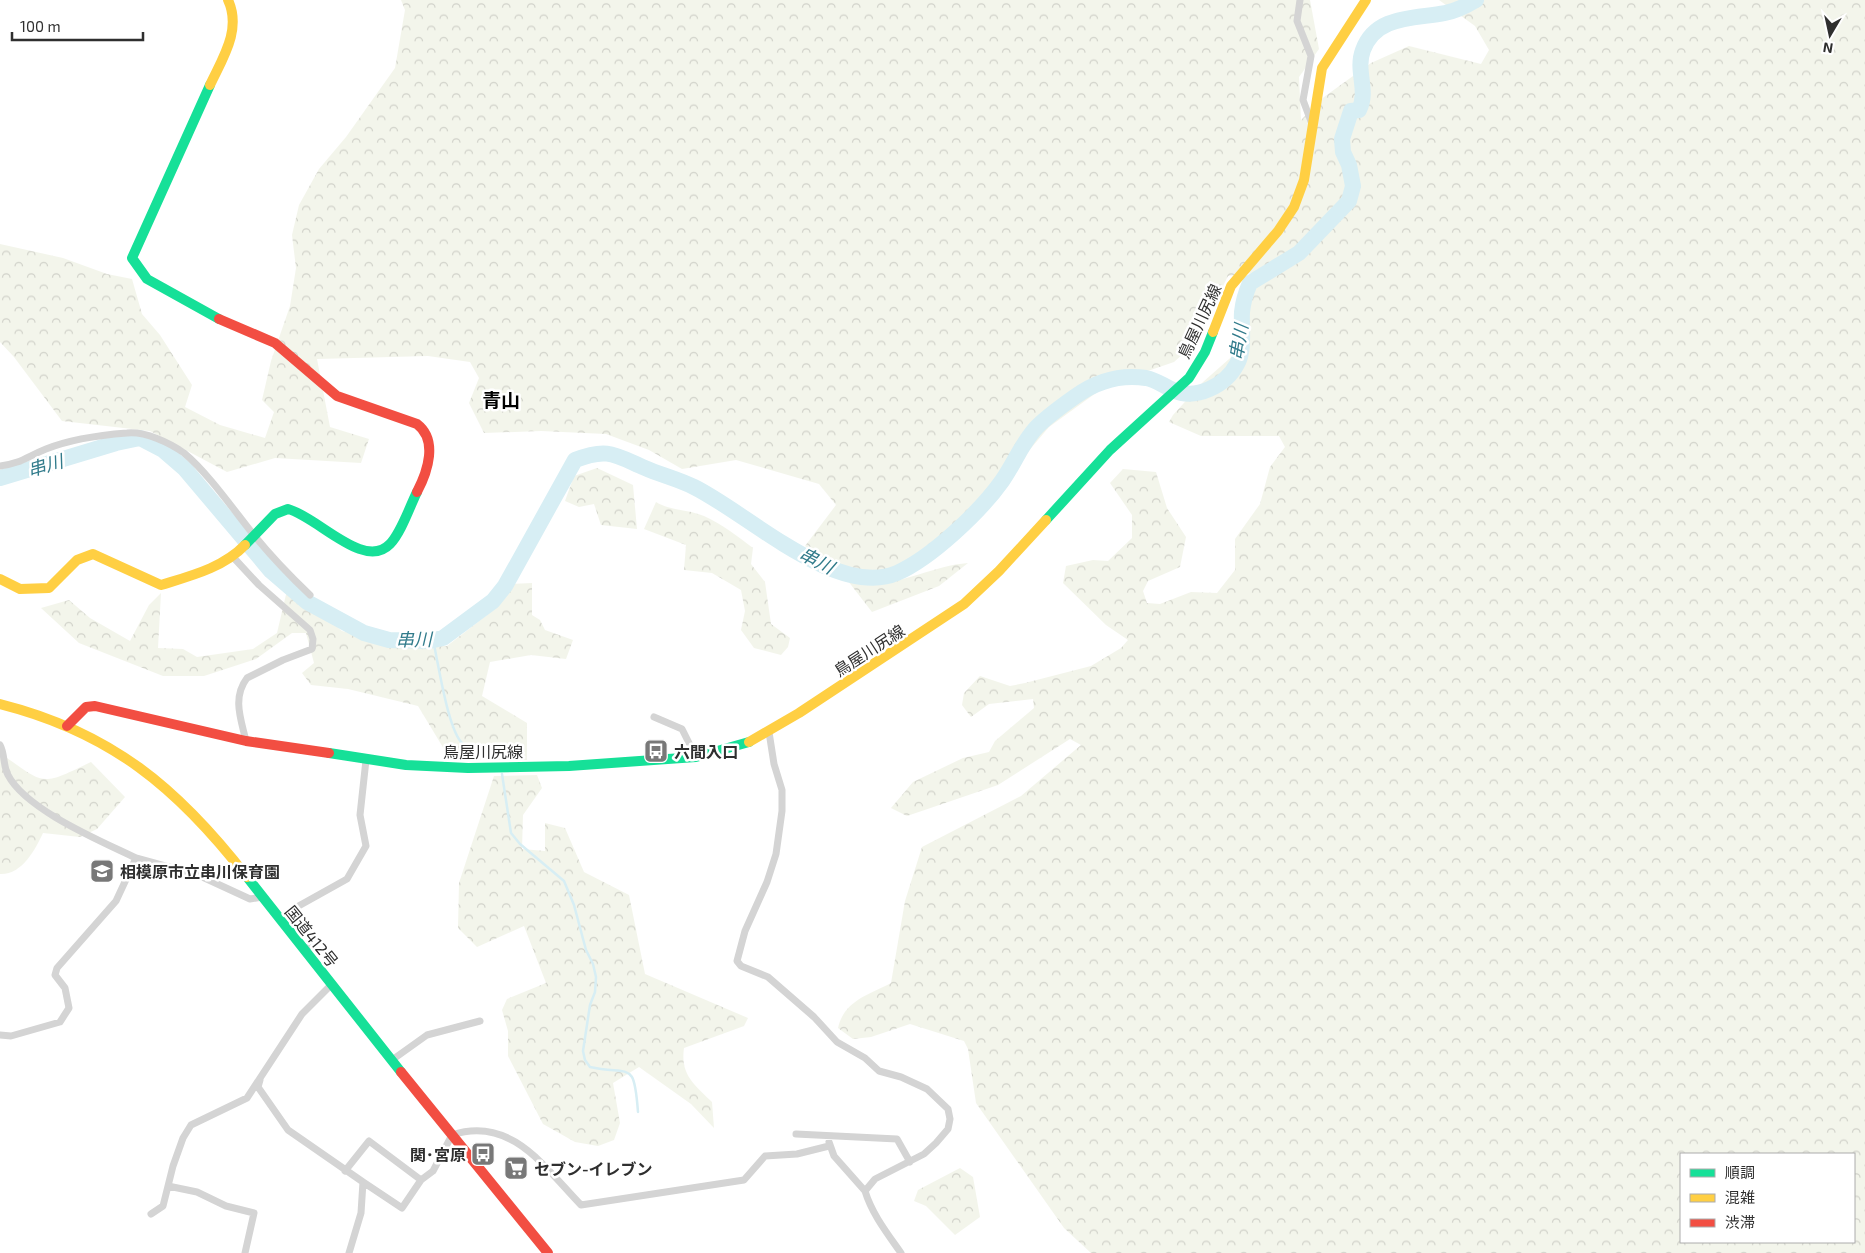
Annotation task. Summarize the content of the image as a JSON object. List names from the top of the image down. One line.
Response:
{"streets":{"main road":["鳥屋川尻線","国道412号"]},"crossings":[["鳥屋川尻線","国道412号"]],"districts":["青山"],"water":["串川"],"places":{"bus stop":["六間入口","関･宮原"],"school or university":["相模原市立串川保育園"],"supermarket":["セブン-イレブン"]},"legend":["順調","混雑","渋滞"],"scale_bar":"100 m","north":"bottom"}
